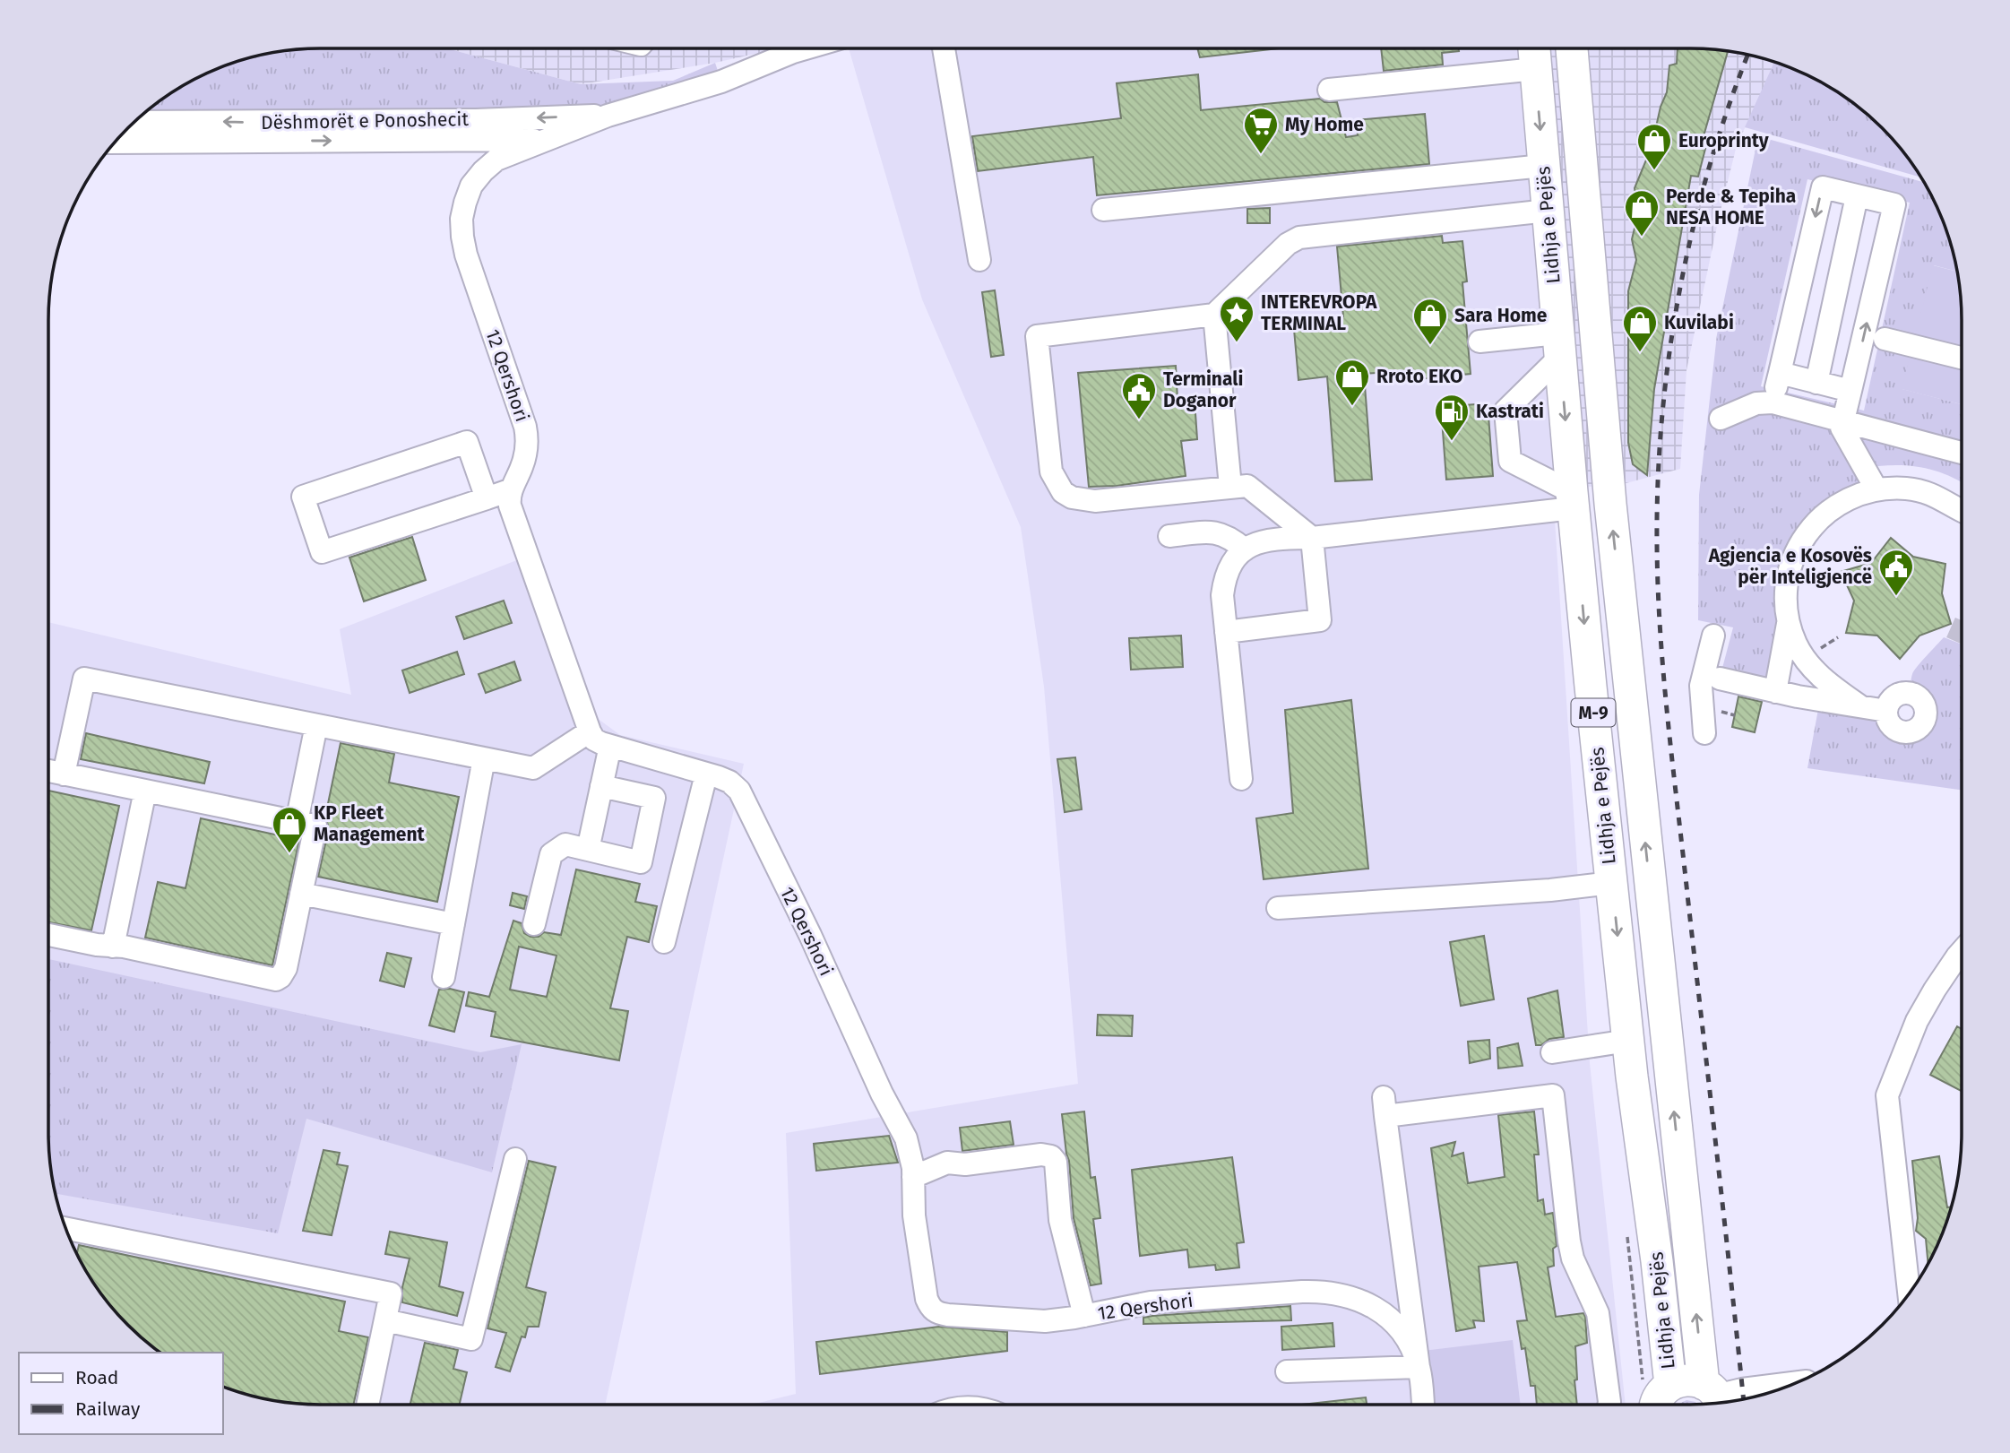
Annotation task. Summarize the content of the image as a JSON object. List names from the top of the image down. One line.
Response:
{"streets":{"highway":["Lidhja e Pejës","M-9"],"street":["Dëshmorët e Ponoshecit","12 Qershori"]},"crossings":[["Dëshmorët e Ponoshecit","12 Qershori"]],"places":{"supermarket":["My Home"],"shop":["Europrinty","Perde & Tepiha NESA HOME","Sara Home","Kuvilabi","Rroto EKO","KP Fleet Management"],"place":["INTEREVROPA TERMINAL"],"public building":["Terminali Doganor","Agjencia e Kosovës për Inteligjencë"],"fuel station":["Kastrati"]},"legend":["Road","Railway"]}
